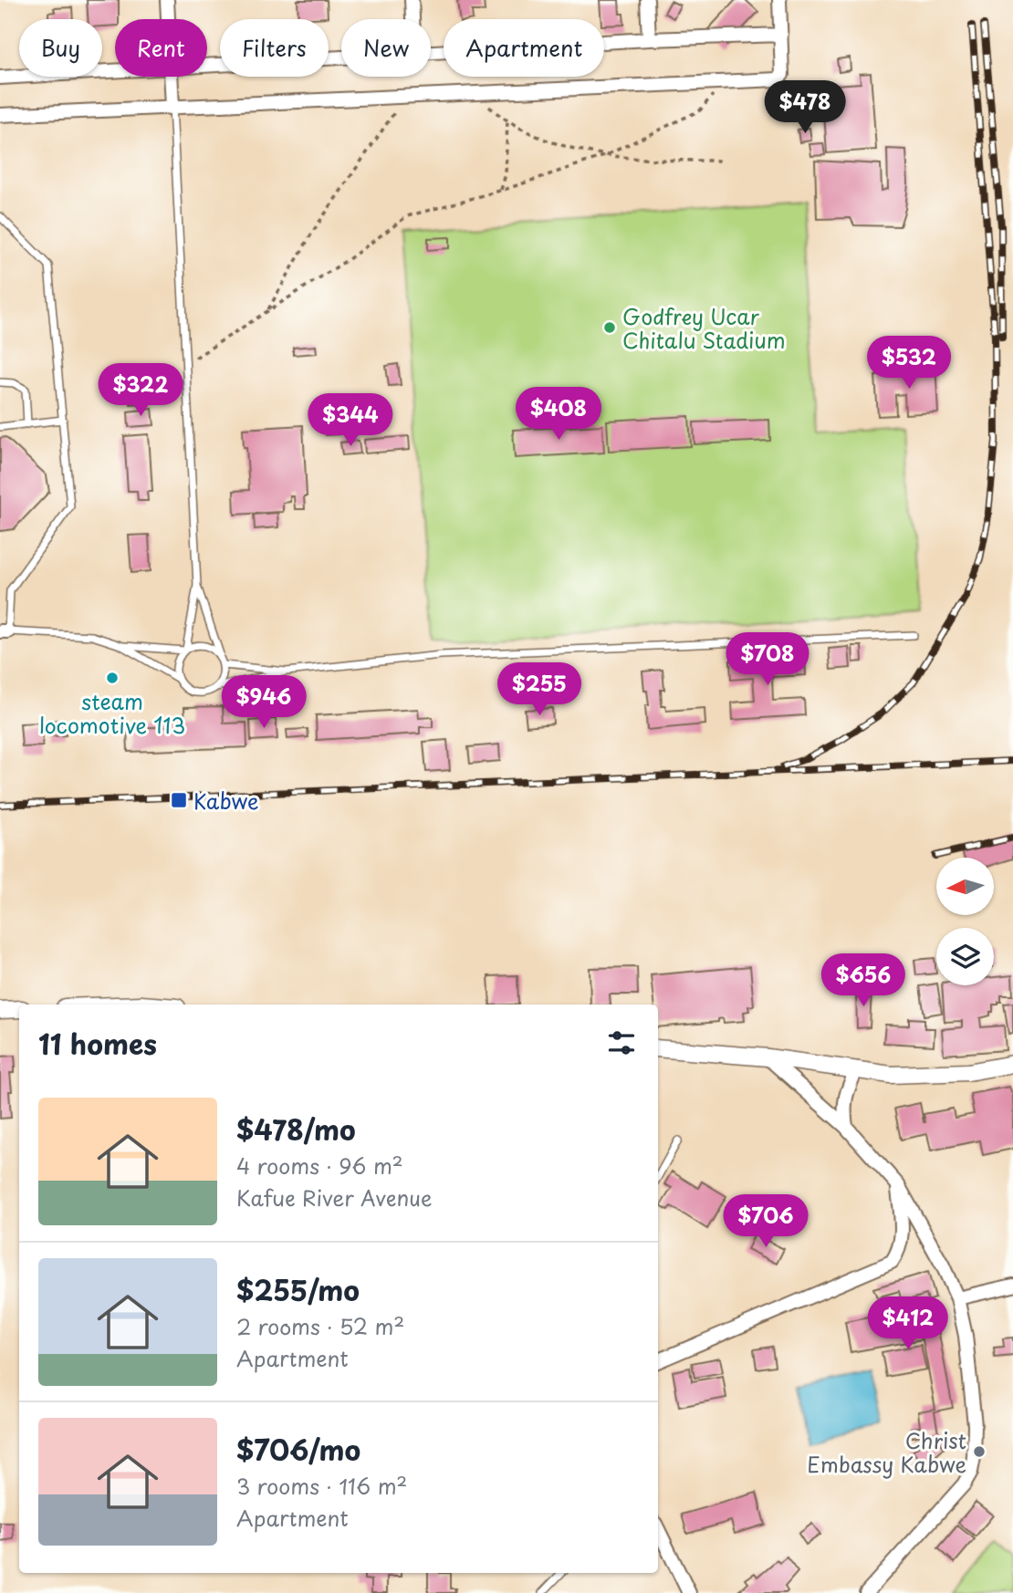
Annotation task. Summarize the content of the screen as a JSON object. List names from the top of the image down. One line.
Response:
{"places":{"other":["Godfrey Ucar Chitalu Stadium","steam locomotive 113","Christ Embassy Kabwe"],"transit":["Kabwe"]},"north":"left","page":{"chip":["Buy","Rent","Filters","New","Apartment"],"price":["$478","$532","$322","$408","$344","$708","$255","$946","$656","$706","$412"],"heading":"11 homes","list":[{"name":"$478/mo","note":"4 rooms · 96 m² · Kafue River Avenue"},{"name":"$255/mo","note":"2 rooms · 52 m² · Apartment"},{"name":"$706/mo","note":"3 rooms · 116 m² · Apartment"}]}}
